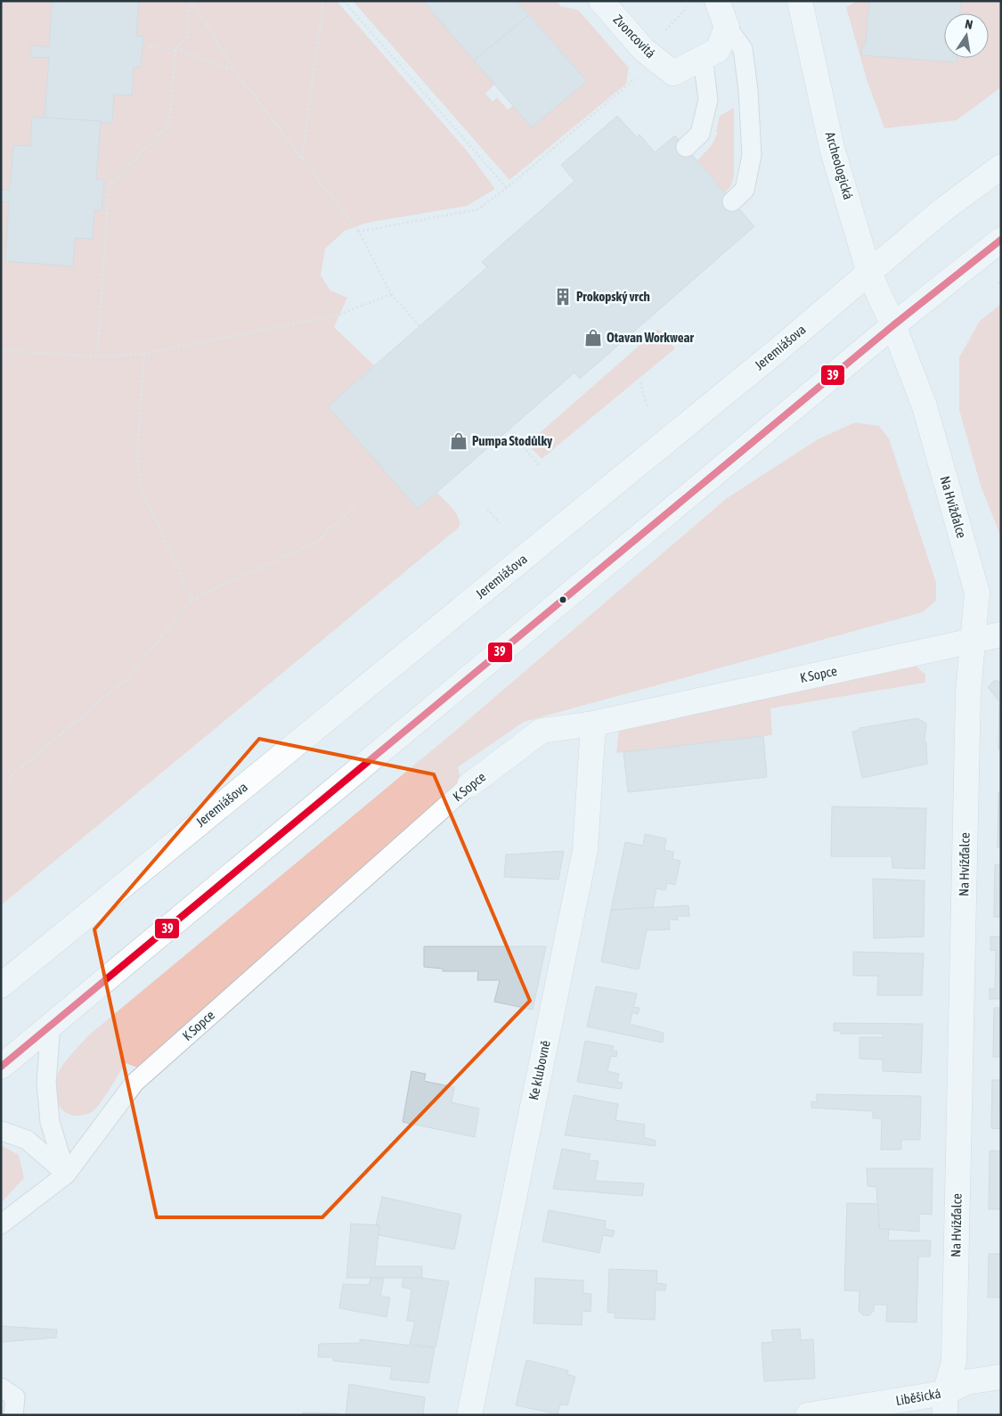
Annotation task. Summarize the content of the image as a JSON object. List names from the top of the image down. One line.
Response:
{"streets":{"street":["Zvoncovitá","Archeologická","Jeremiášova","Na Hvížďalce","K Sopce","Ke klubovně","Liběšická"]},"crossings":[["Archeologická","Jeremiášova"],["Archeologická","Na Hvížďalce"],["Na Hvížďalce","K Sopce"],["Na Hvížďalce","Liběšická"],["K Sopce","Ke klubovně"]],"places":{"building":["Prokopský vrch"],"shop":["Otavan Workwear","Pumpa Stodůlky"]},"lines":["transit line 39"],"north":"top"}
